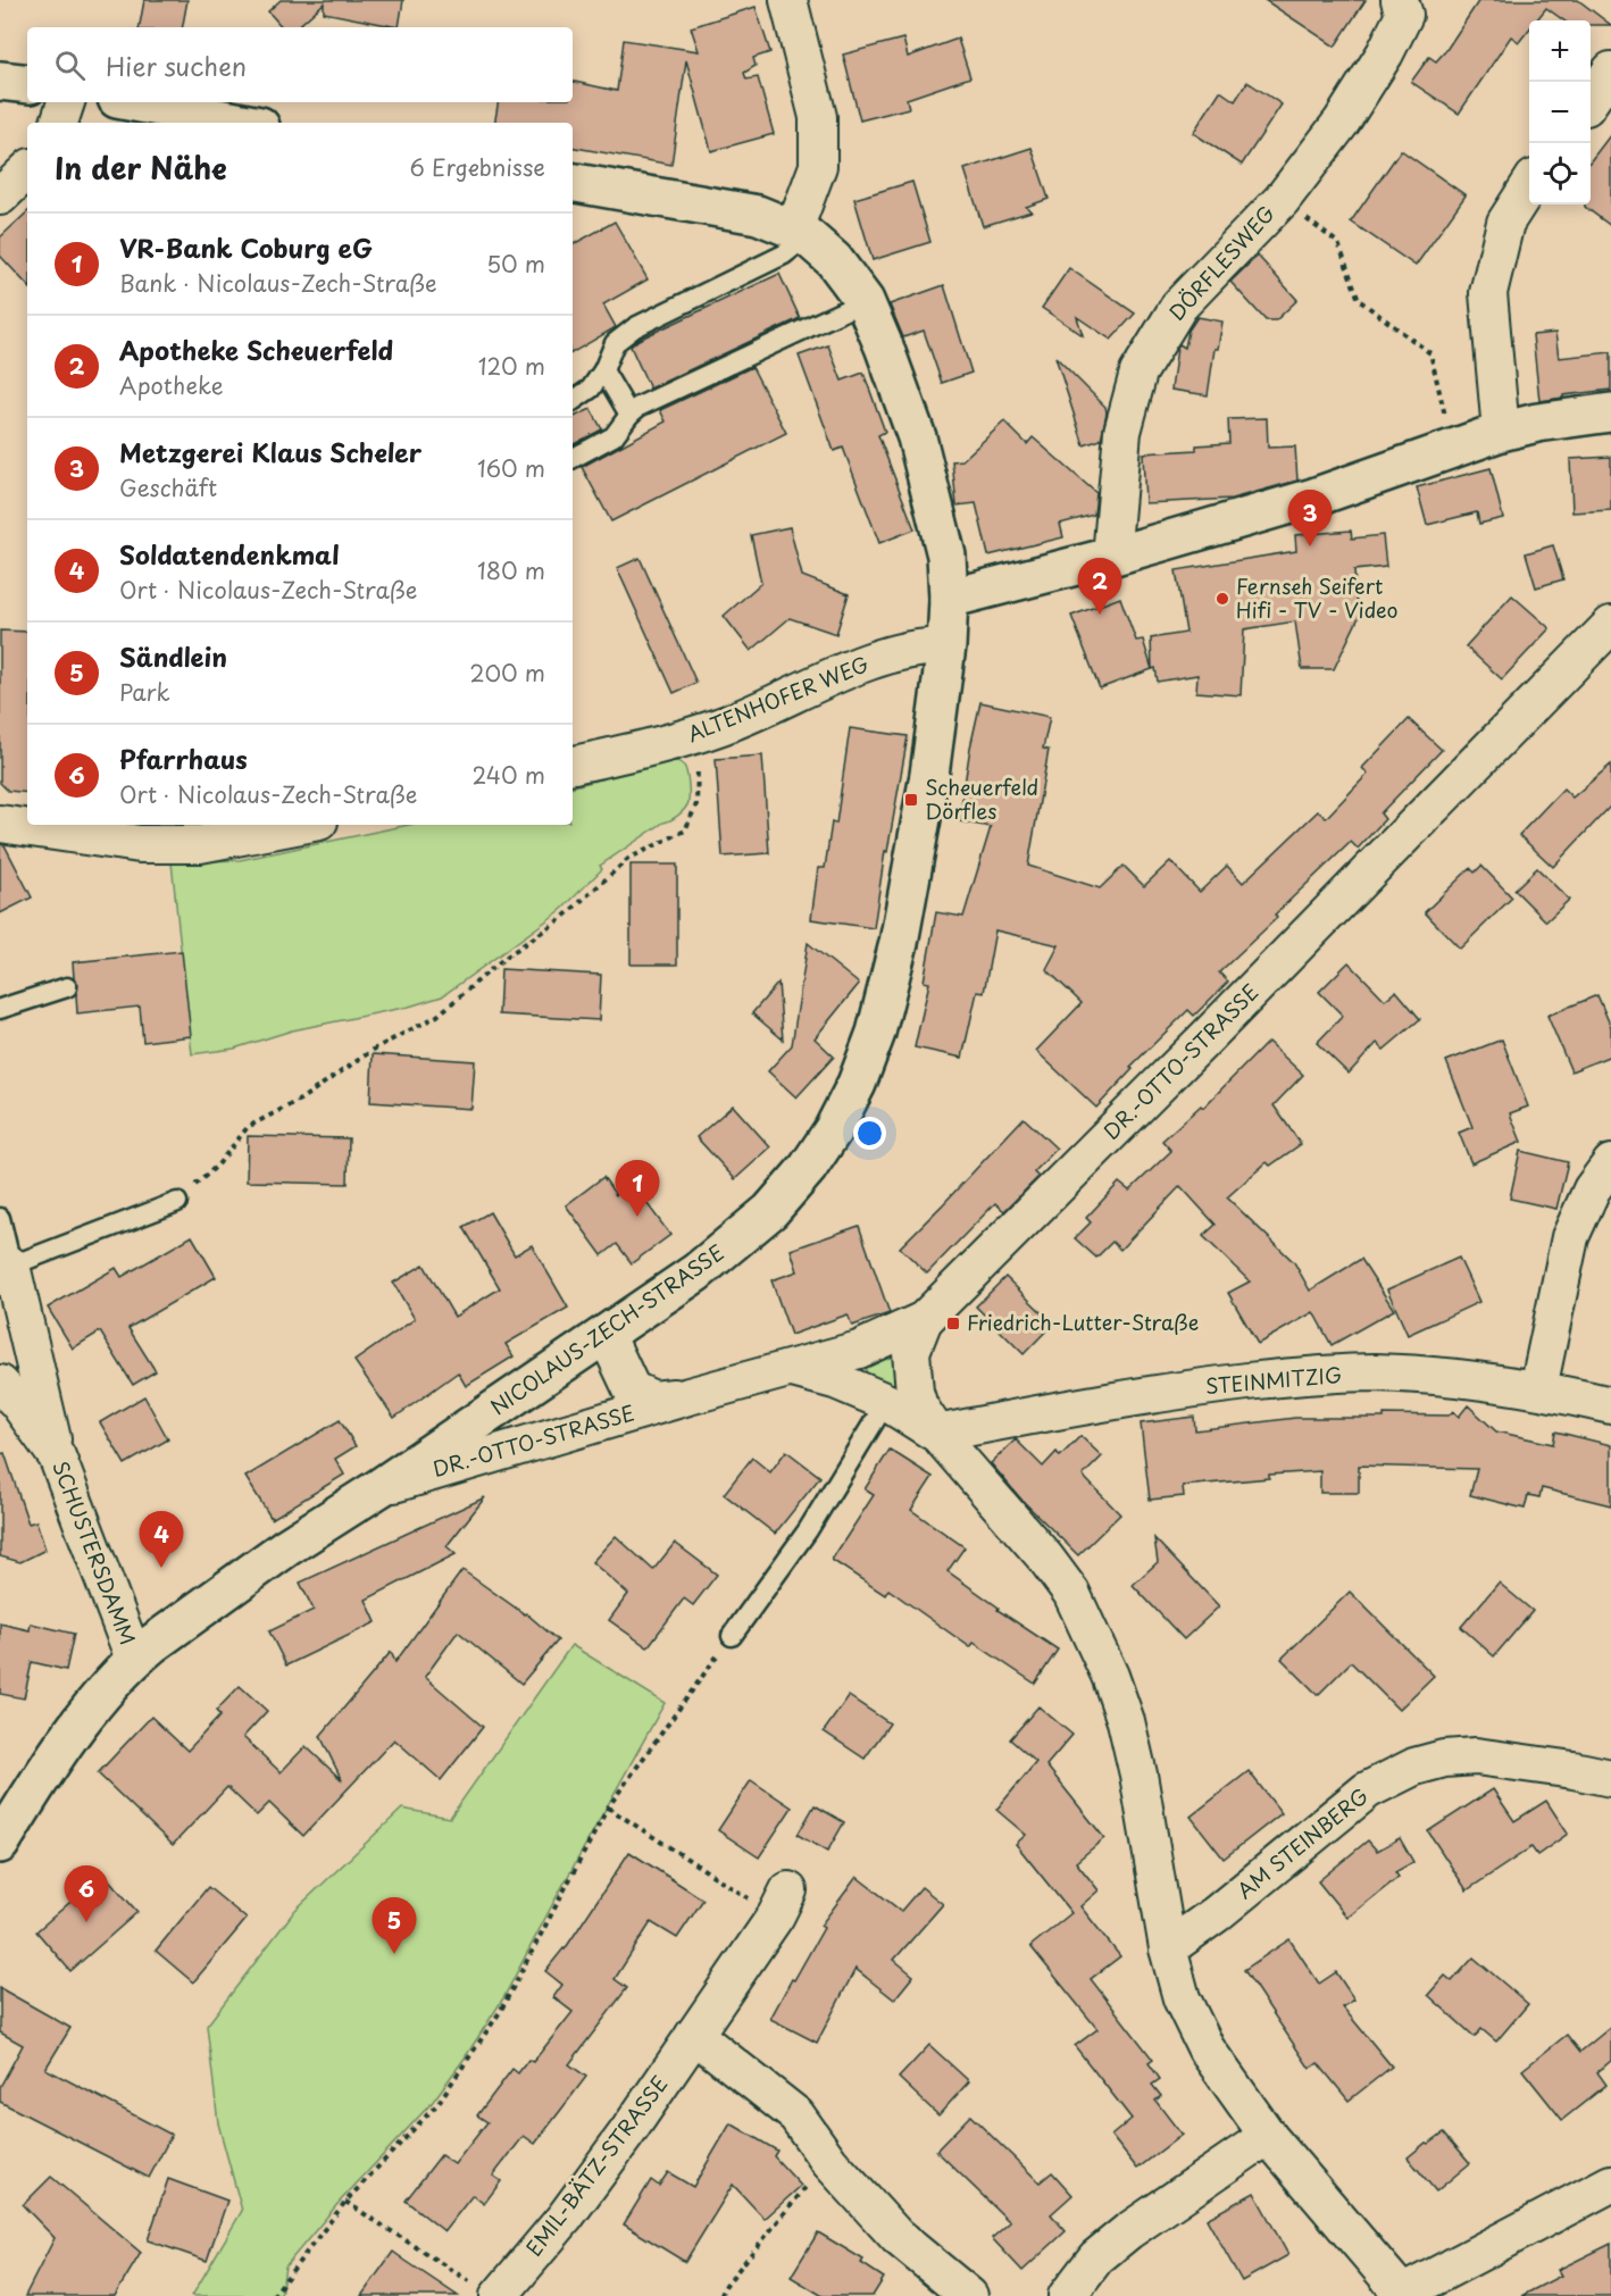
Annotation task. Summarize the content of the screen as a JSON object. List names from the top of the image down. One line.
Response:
{"streets":{"street":["DÖRFLESWEG","ALTENHOFER WEG","DR.-OTTO-STRASSE","NICOLAUS-ZECH-STRASSE","STEINMITZIG","SCHUSTERSDAMM","AM STEINBERG","EMIL-BÄTZ-STRASSE"]},"crossings":[["ALTENHOFER WEG","NICOLAUS-ZECH-STRASSE"],["DR.-OTTO-STRASSE","NICOLAUS-ZECH-STRASSE"],["NICOLAUS-ZECH-STRASSE","SCHUSTERSDAMM"]],"places":{"other":["Fernseh Seifert Hifi - TV - Video"],"transit":["Scheuerfeld Dörfles","Friedrich-Lutter-Straße"]},"page":{"map_buttons":["+","−"],"search":"Hier suchen","heading":["In der Nähe","6 Ergebnisse"],"list":[{"mark":"1","name":"VR-Bank Coburg eG","note":"Bank · Nicolaus-Zech-Straße","value":"50 m"},{"mark":"2","name":"Apotheke Scheuerfeld","note":"Apotheke","value":"120 m"},{"mark":"3","name":"Metzgerei Klaus Scheler","note":"Geschäft","value":"160 m"},{"mark":"4","name":"Soldatendenkmal","note":"Ort · Nicolaus-Zech-Straße","value":"180 m"},{"mark":"5","name":"Sändlein","note":"Park","value":"200 m"},{"mark":"6","name":"Pfarrhaus","note":"Ort · Nicolaus-Zech-Straße","value":"240 m"}],"pins":["3","2","1","4","6","5"]}}
